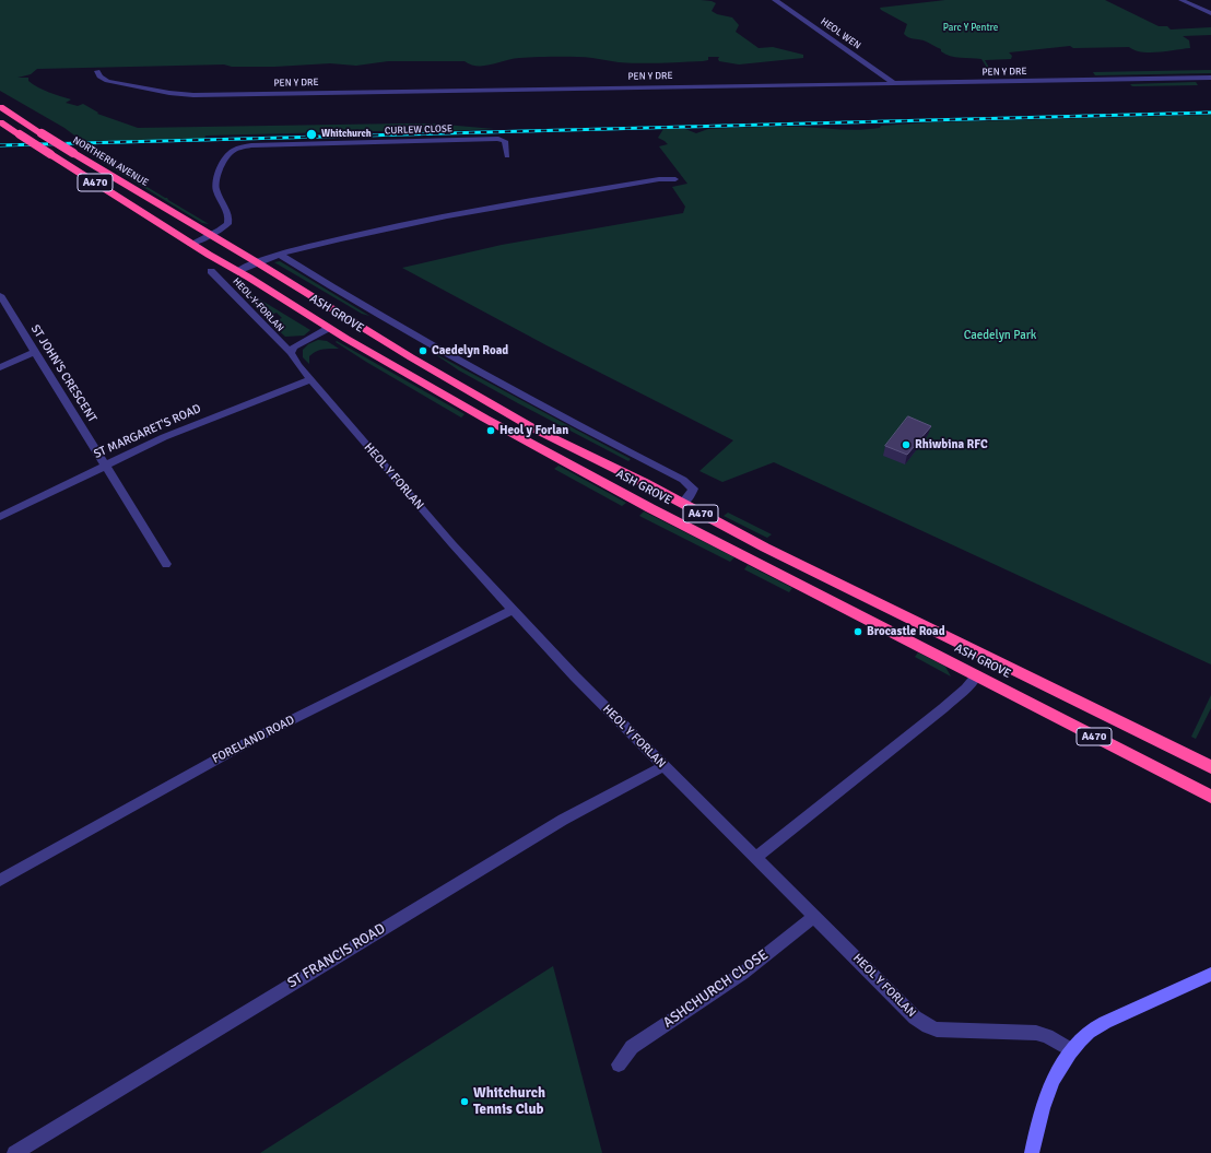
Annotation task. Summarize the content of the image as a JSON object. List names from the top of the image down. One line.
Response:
{"streets":{"highway":["NORTHERN AVENUE","A470","ASH GROVE"],"street":["HEOL WEN","PEN Y DRE","CURLEW CLOSE","HEOL-Y-FORLAN","ST JOHN'S CRESCENT","ST MARGARET'S ROAD","HEOL Y FORLAN","FORELAND ROAD","ST FRANCIS ROAD","ASHCHURCH CLOSE"]},"crossings":[["HEOL WEN","PEN Y DRE"],["CURLEW CLOSE","NORTHERN AVENUE"],["CURLEW CLOSE","A470"],["CURLEW CLOSE","ASH GROVE"],["NORTHERN AVENUE","ASH GROVE"],["A470","ASH GROVE"],["HEOL-Y-FORLAN","HEOL Y FORLAN"],["ST JOHN'S CRESCENT","ST MARGARET'S ROAD"],["ST MARGARET'S ROAD","HEOL Y FORLAN"],["HEOL Y FORLAN","FORELAND ROAD"],["HEOL Y FORLAN","ST FRANCIS ROAD"],["HEOL Y FORLAN","ASHCHURCH CLOSE"]],"parks":["Parc Y Pentre","Caedelyn Park"],"places":["Whitchurch","Caedelyn Road","Heol y Forlan","Rhiwbina RFC","Brocastle Road","Whitchurch Tennis Club"]}
